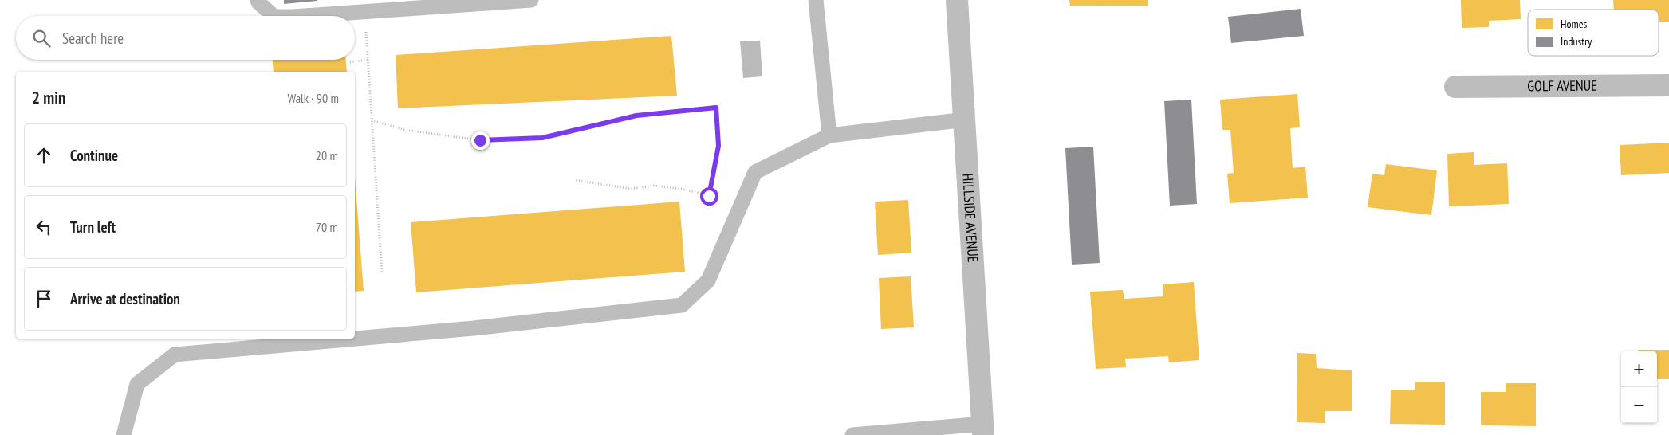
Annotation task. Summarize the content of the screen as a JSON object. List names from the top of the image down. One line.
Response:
{"streets":{"street":["GOLF AVENUE","HILLSIDE AVENUE"]},"legend":["Homes","Industry"],"page":{"search":"Search here","heading":["2 min","Walk · 90 m"],"list":[["Continue","20 m"],["Turn left","70 m"],"Arrive at destination"],"map_buttons":["+","−"]}}
